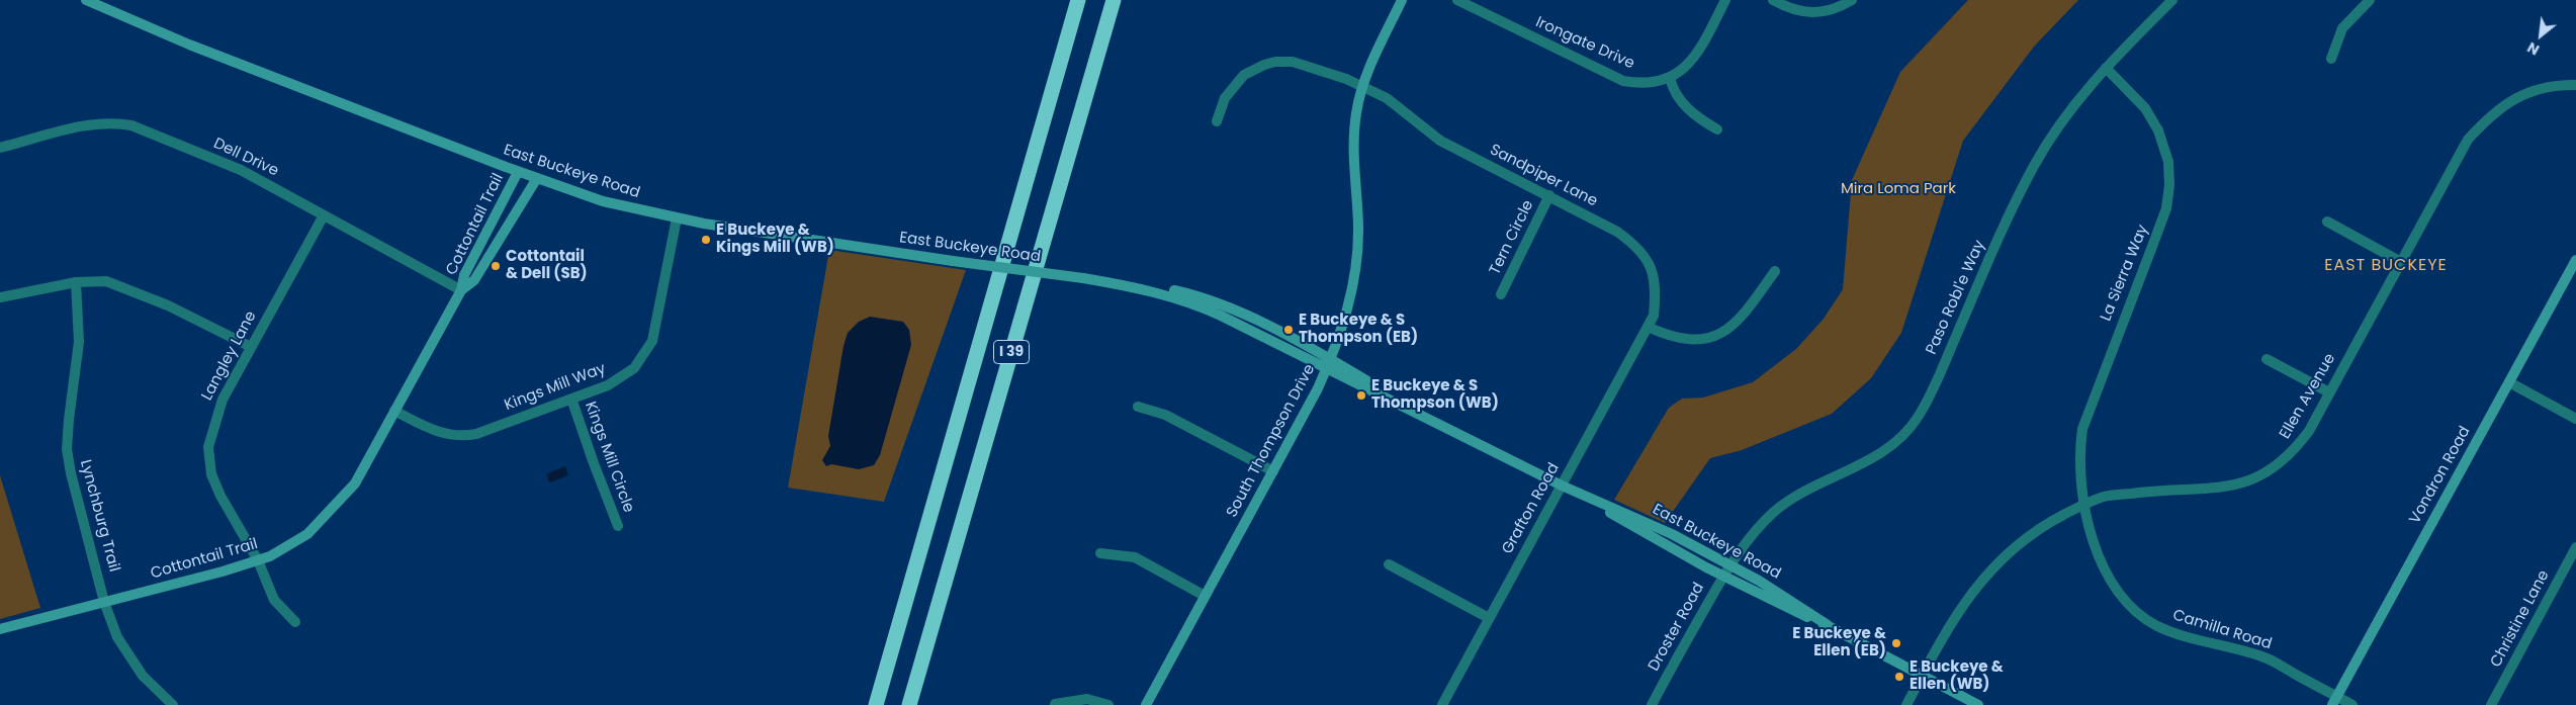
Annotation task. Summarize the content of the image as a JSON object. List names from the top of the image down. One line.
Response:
{"streets":{"highway":["I 39"],"main road":["East Buckeye Road","Cottontail Trail","South Thompson Drive","Vondron Road"],"street":["Irongate Drive","Dell Drive","Sandpiper Lane","Tern Circle","La Sierra Way","Paso Robl'e Way","Langley Lane","Kings Mill Way","Ellen Avenue","Kings Mill Circle","Grafton Road","Lynchburg Trail","Christine Lane","Droster Road","Camilla Road"]},"crossings":[["Dell Drive","Cottontail Trail"],["Dell Drive","Langley Lane"],["East Buckeye Road","Cottontail Trail"],["East Buckeye Road","Paso Robl'e Way"],["East Buckeye Road","Kings Mill Way"],["East Buckeye Road","Ellen Avenue"],["East Buckeye Road","South Thompson Drive"],["East Buckeye Road","Grafton Road"],["East Buckeye Road","Droster Road"],["Sandpiper Lane","Tern Circle"],["Sandpiper Lane","South Thompson Drive"],["Sandpiper Lane","Grafton Road"],["Cottontail Trail","Langley Lane"],["Cottontail Trail","Kings Mill Way"],["Cottontail Trail","Lynchburg Trail"],["La Sierra Way","Paso Robl'e Way"],["La Sierra Way","Ellen Avenue"],["La Sierra Way","Camilla Road"],["Paso Robl'e Way","Droster Road"],["Kings Mill Way","Kings Mill Circle"],["Ellen Avenue","Camilla Road"],["Vondron Road","Camilla Road"]],"districts":["EAST BUCKEYE"],"parks":["Mira Loma Park"],"places":["E Buckeye & Kings Mill (WB)","Cottontail & Dell (SB)","E Buckeye & S Thompson (EB)","E Buckeye & S Thompson (WB)","E Buckeye & Ellen (EB)","E Buckeye & Ellen (WB)"],"north":"bottom left"}
